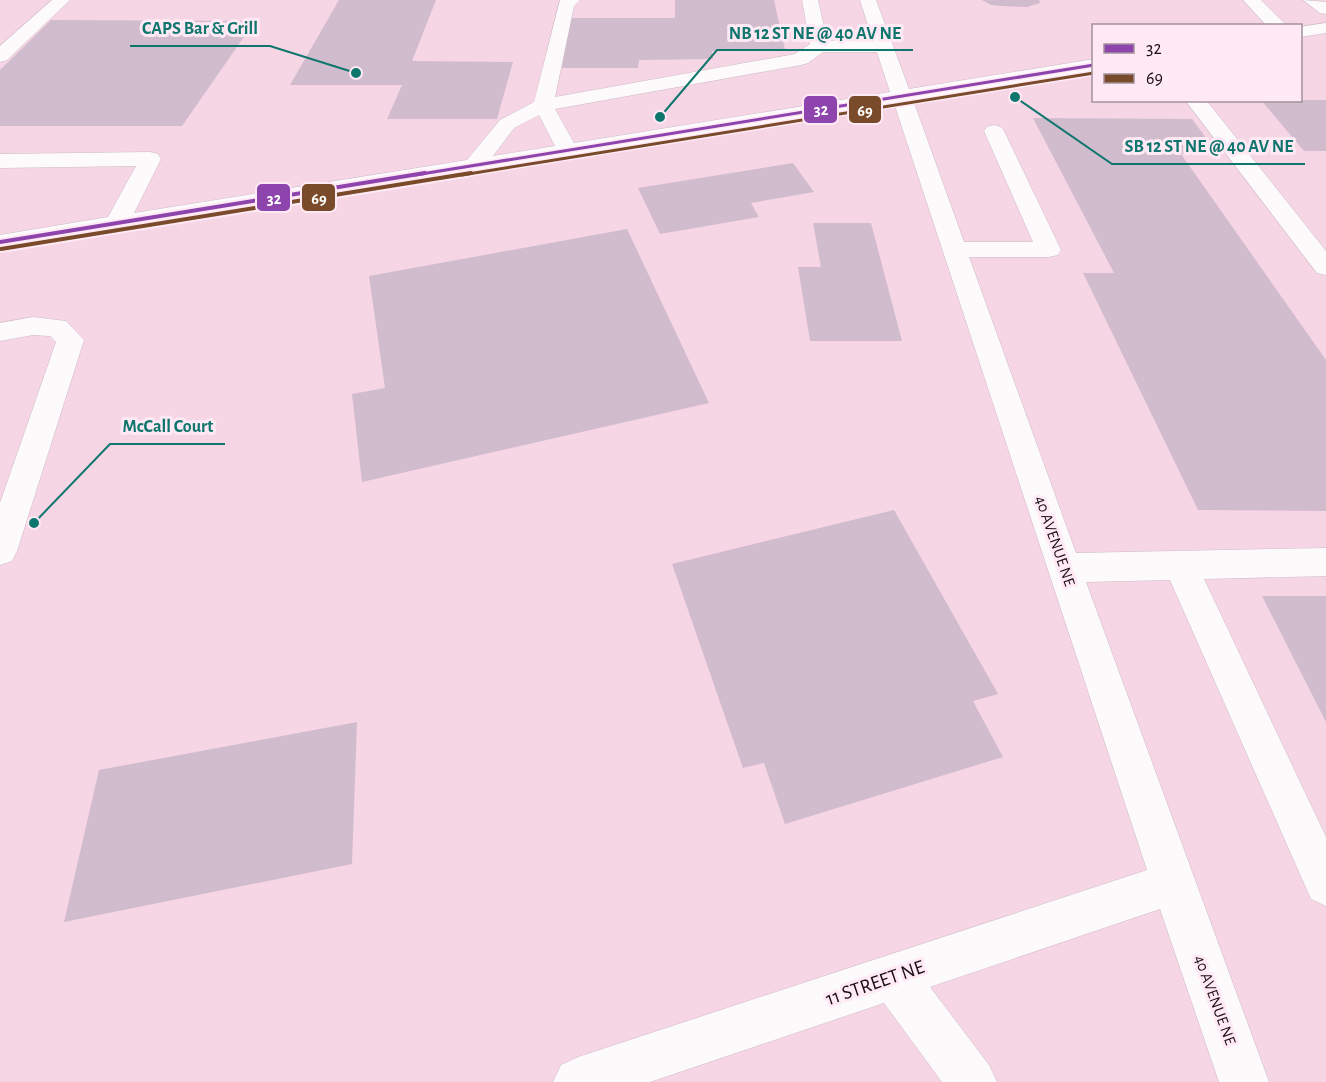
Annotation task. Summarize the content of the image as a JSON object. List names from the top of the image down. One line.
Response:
{"streets":{"street":["40 AVENUE NE","11 STREET NE"]},"crossings":[["40 AVENUE NE","11 STREET NE"]],"places":["CAPS Bar & Grill","SB 12 ST NE @ 40 AV NE","NB 12 ST NE @ 40 AV NE","McCall Court"],"lines":["transit line 32","transit line 69"],"legend":["32","69"]}
